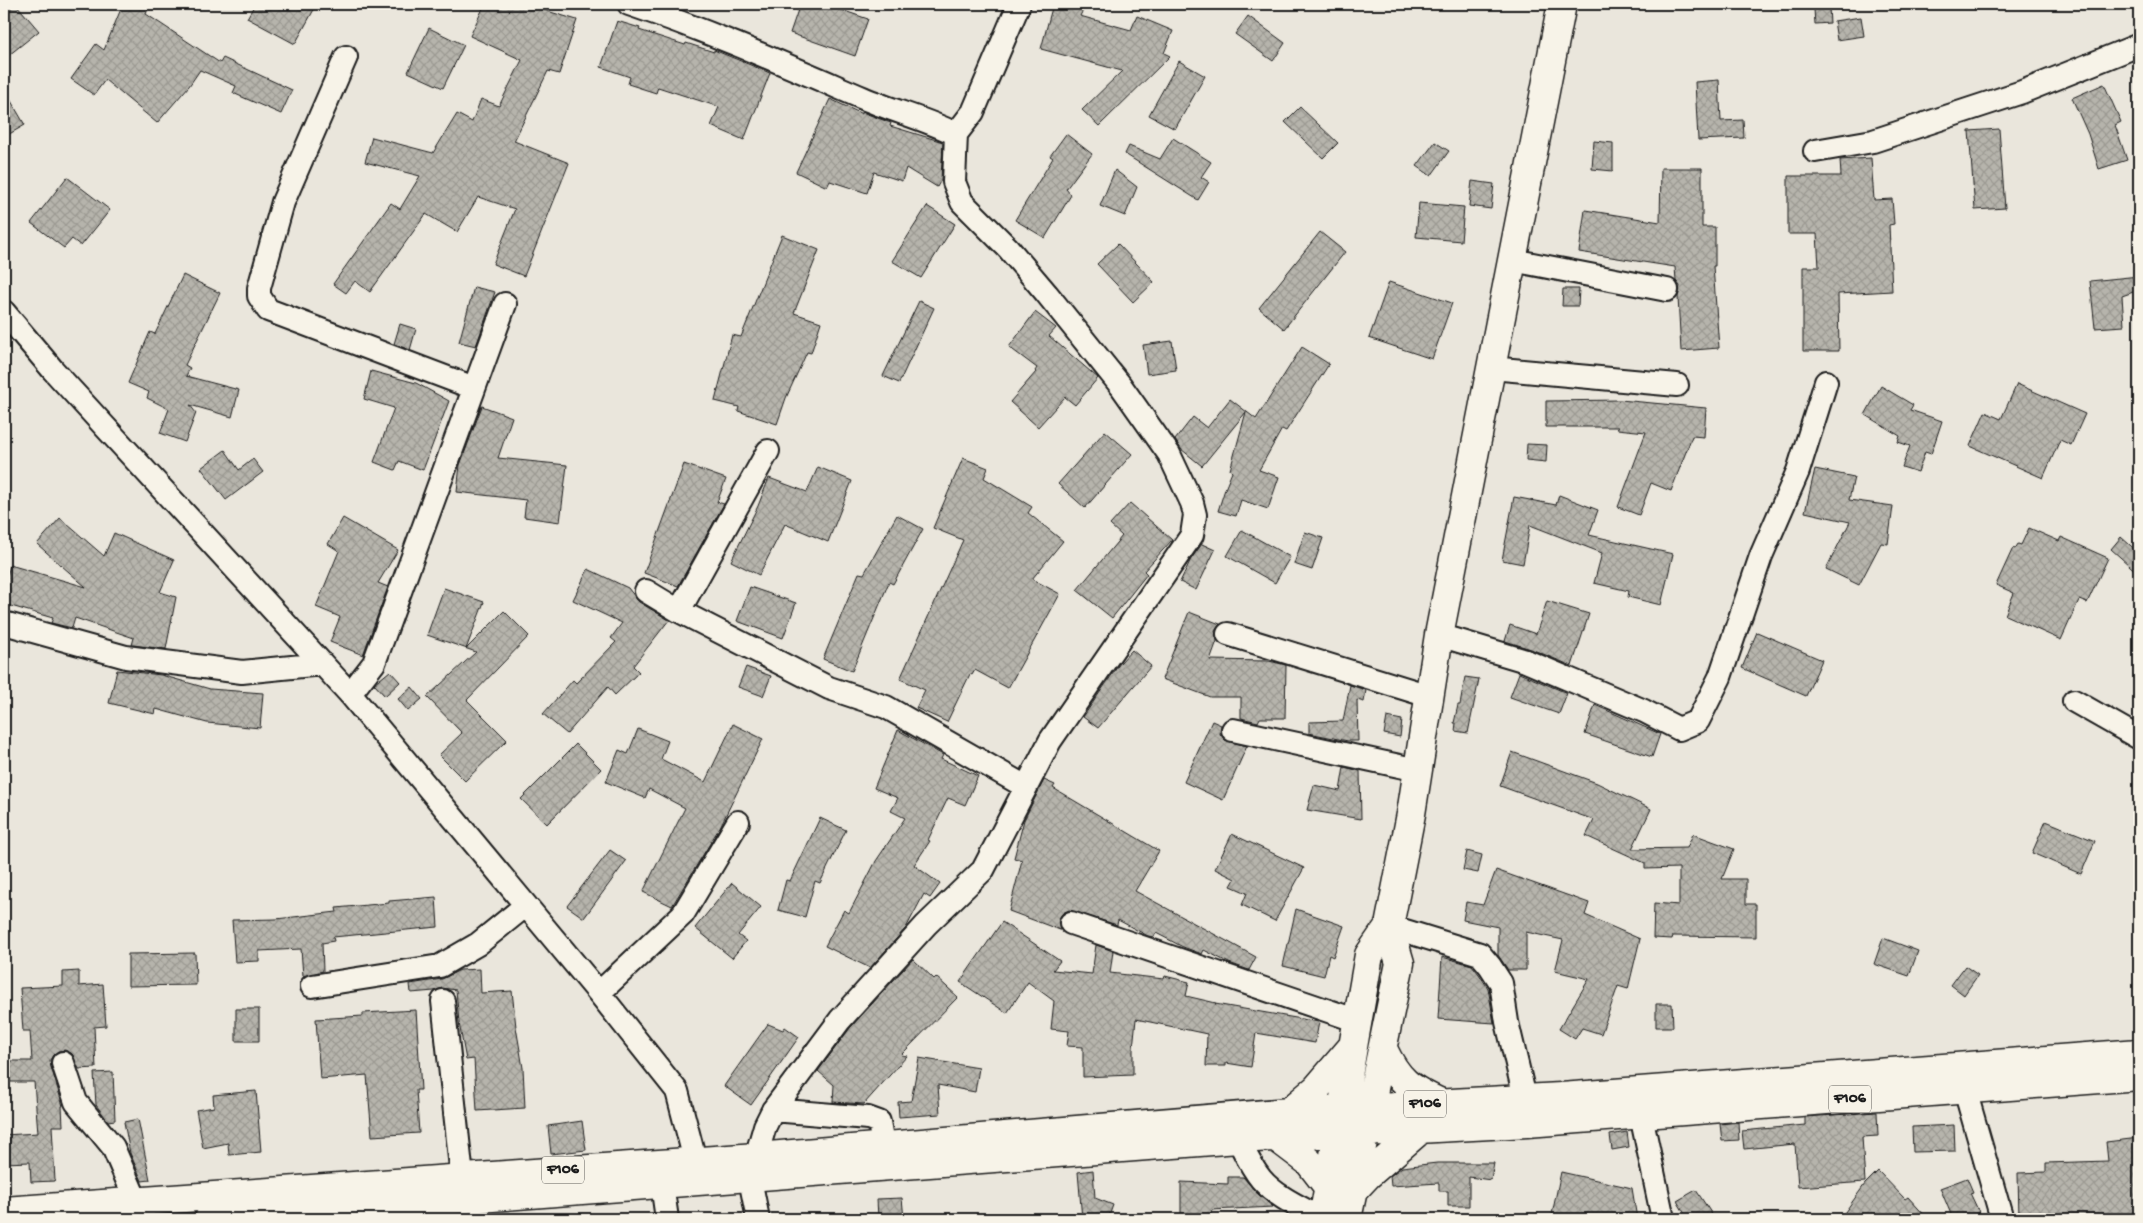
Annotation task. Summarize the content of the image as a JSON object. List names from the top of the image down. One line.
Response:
{"streets":{"main road":["F106"]}}
